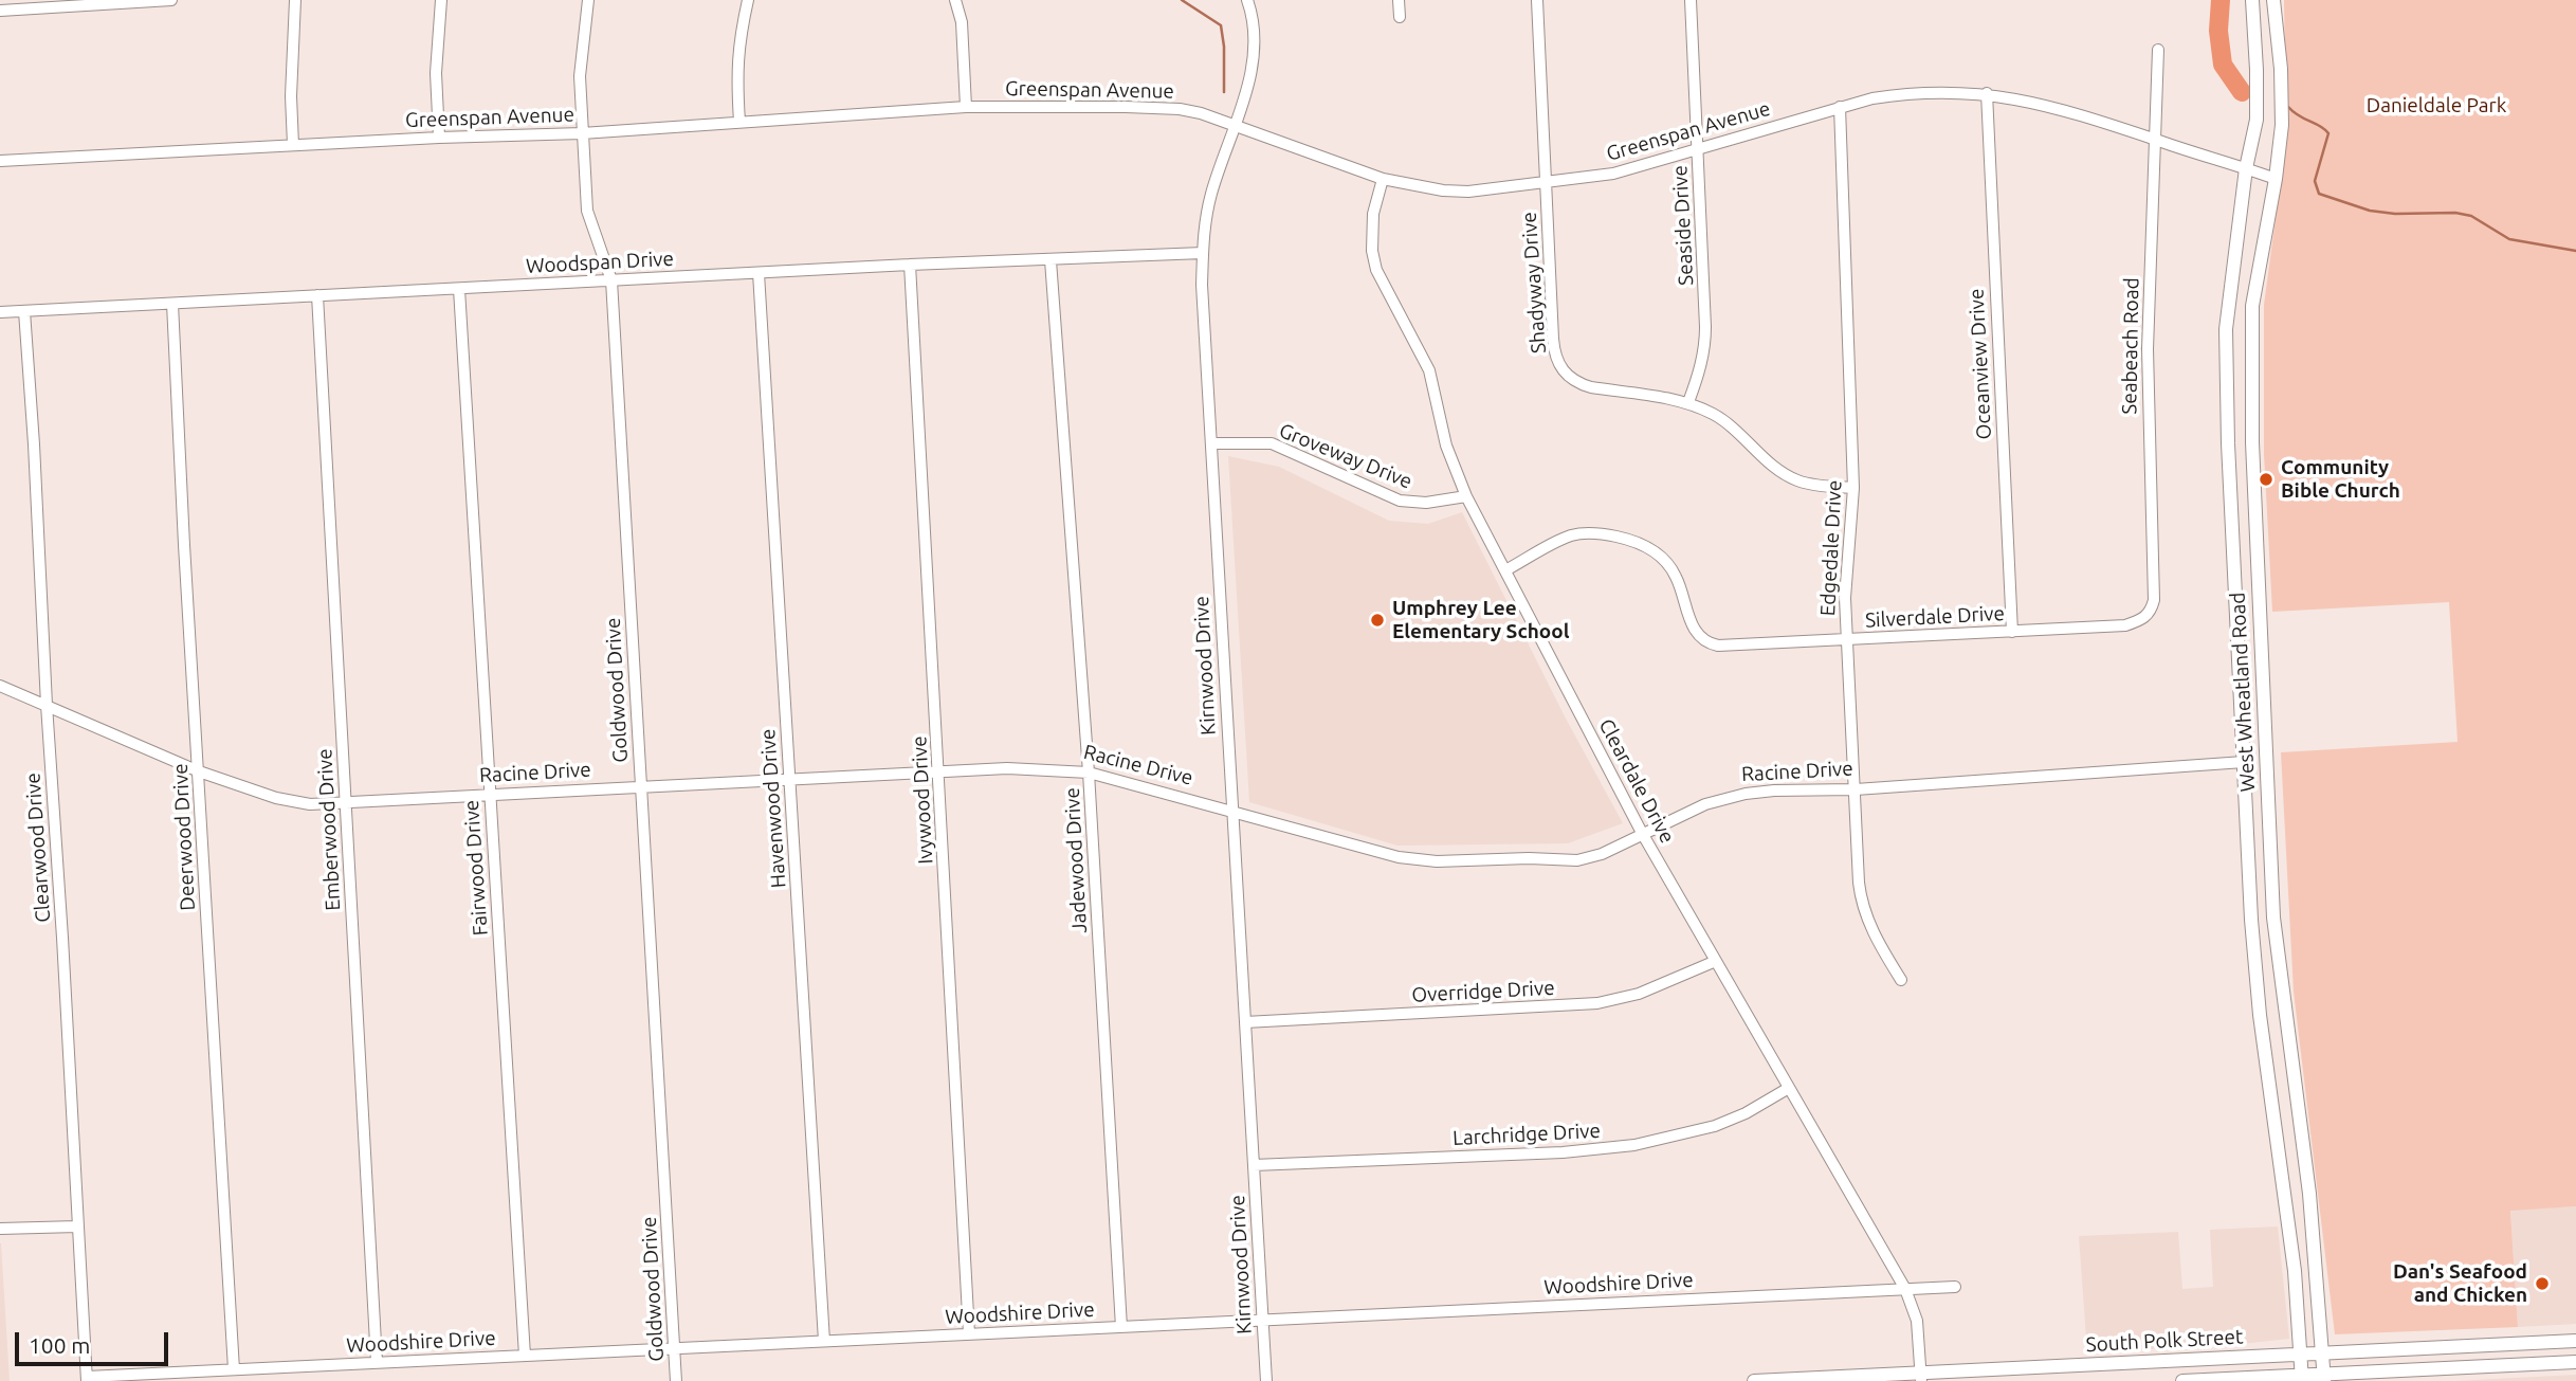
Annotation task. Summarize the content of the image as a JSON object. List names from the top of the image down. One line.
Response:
{"streets":{"main road":["West Wheatland Road","Racine Drive","South Polk Street"],"street":["Greenspan Avenue","Seaside Drive","Woodspan Drive","Shadyway Drive","Seabeach Road","Oceanview Drive","Groveway Drive","Edgedale Drive","Silverdale Drive","Kirnwood Drive","Goldwood Drive","Cleardale Drive","Ivywood Drive","Havenwood Drive","Emberwood Drive","Deerwood Drive","Clearwood Drive","Jadewood Drive","Fairwood Drive","Overridge Drive","Larchridge Drive","Woodshire Drive"]},"crossings":[["Greenspan Avenue","Seaside Drive"],["Greenspan Avenue","Shadyway Drive"],["Greenspan Avenue","Seabeach Road"],["Greenspan Avenue","Oceanview Drive"],["Greenspan Avenue","Edgedale Drive"],["Greenspan Avenue","Kirnwood Drive"],["Greenspan Avenue","Goldwood Drive"],["Greenspan Avenue","West Wheatland Road"],["Greenspan Avenue","Cleardale Drive"],["Seaside Drive","Shadyway Drive"],["Woodspan Drive","Kirnwood Drive"],["Woodspan Drive","Goldwood Drive"],["Woodspan Drive","Ivywood Drive"],["Woodspan Drive","Havenwood Drive"],["Woodspan Drive","Emberwood Drive"],["Woodspan Drive","Deerwood Drive"],["Woodspan Drive","Clearwood Drive"],["Woodspan Drive","Jadewood Drive"],["Woodspan Drive","Fairwood Drive"],["Shadyway Drive","Edgedale Drive"],["Seabeach Road","Silverdale Drive"],["Oceanview Drive","Silverdale Drive"],["Groveway Drive","Kirnwood Drive"],["Groveway Drive","Cleardale Drive"],["Edgedale Drive","Silverdale Drive"],["Edgedale Drive","Racine Drive"],["Silverdale Drive","Cleardale Drive"],["Kirnwood Drive","Racine Drive"],["Kirnwood Drive","Overridge Drive"],["Kirnwood Drive","Larchridge Drive"],["Kirnwood Drive","Woodshire Drive"],["Goldwood Drive","Racine Drive"],["Goldwood Drive","Woodshire Drive"],["West Wheatland Road","Racine Drive"],["West Wheatland Road","South Polk Street"],["Racine Drive","Cleardale Drive"],["Racine Drive","Ivywood Drive"],["Racine Drive","Havenwood Drive"],["Racine Drive","Emberwood Drive"],["Racine Drive","Deerwood Drive"],["Racine Drive","Clearwood Drive"],["Racine Drive","Jadewood Drive"],["Racine Drive","Fairwood Drive"],["Cleardale Drive","Overridge Drive"],["Cleardale Drive","Larchridge Drive"],["Cleardale Drive","Woodshire Drive"],["Cleardale Drive","South Polk Street"],["Ivywood Drive","Woodshire Drive"],["Havenwood Drive","Woodshire Drive"],["Emberwood Drive","Woodshire Drive"],["Deerwood Drive","Woodshire Drive"],["Clearwood Drive","Woodshire Drive"],["Jadewood Drive","Woodshire Drive"],["Fairwood Drive","Woodshire Drive"]],"parks":["Danieldale Park"],"places":["Community Bible Church","Umphrey Lee Elementary School","Dan's Seafood and Chicken"],"scale_bar":"100 m"}
